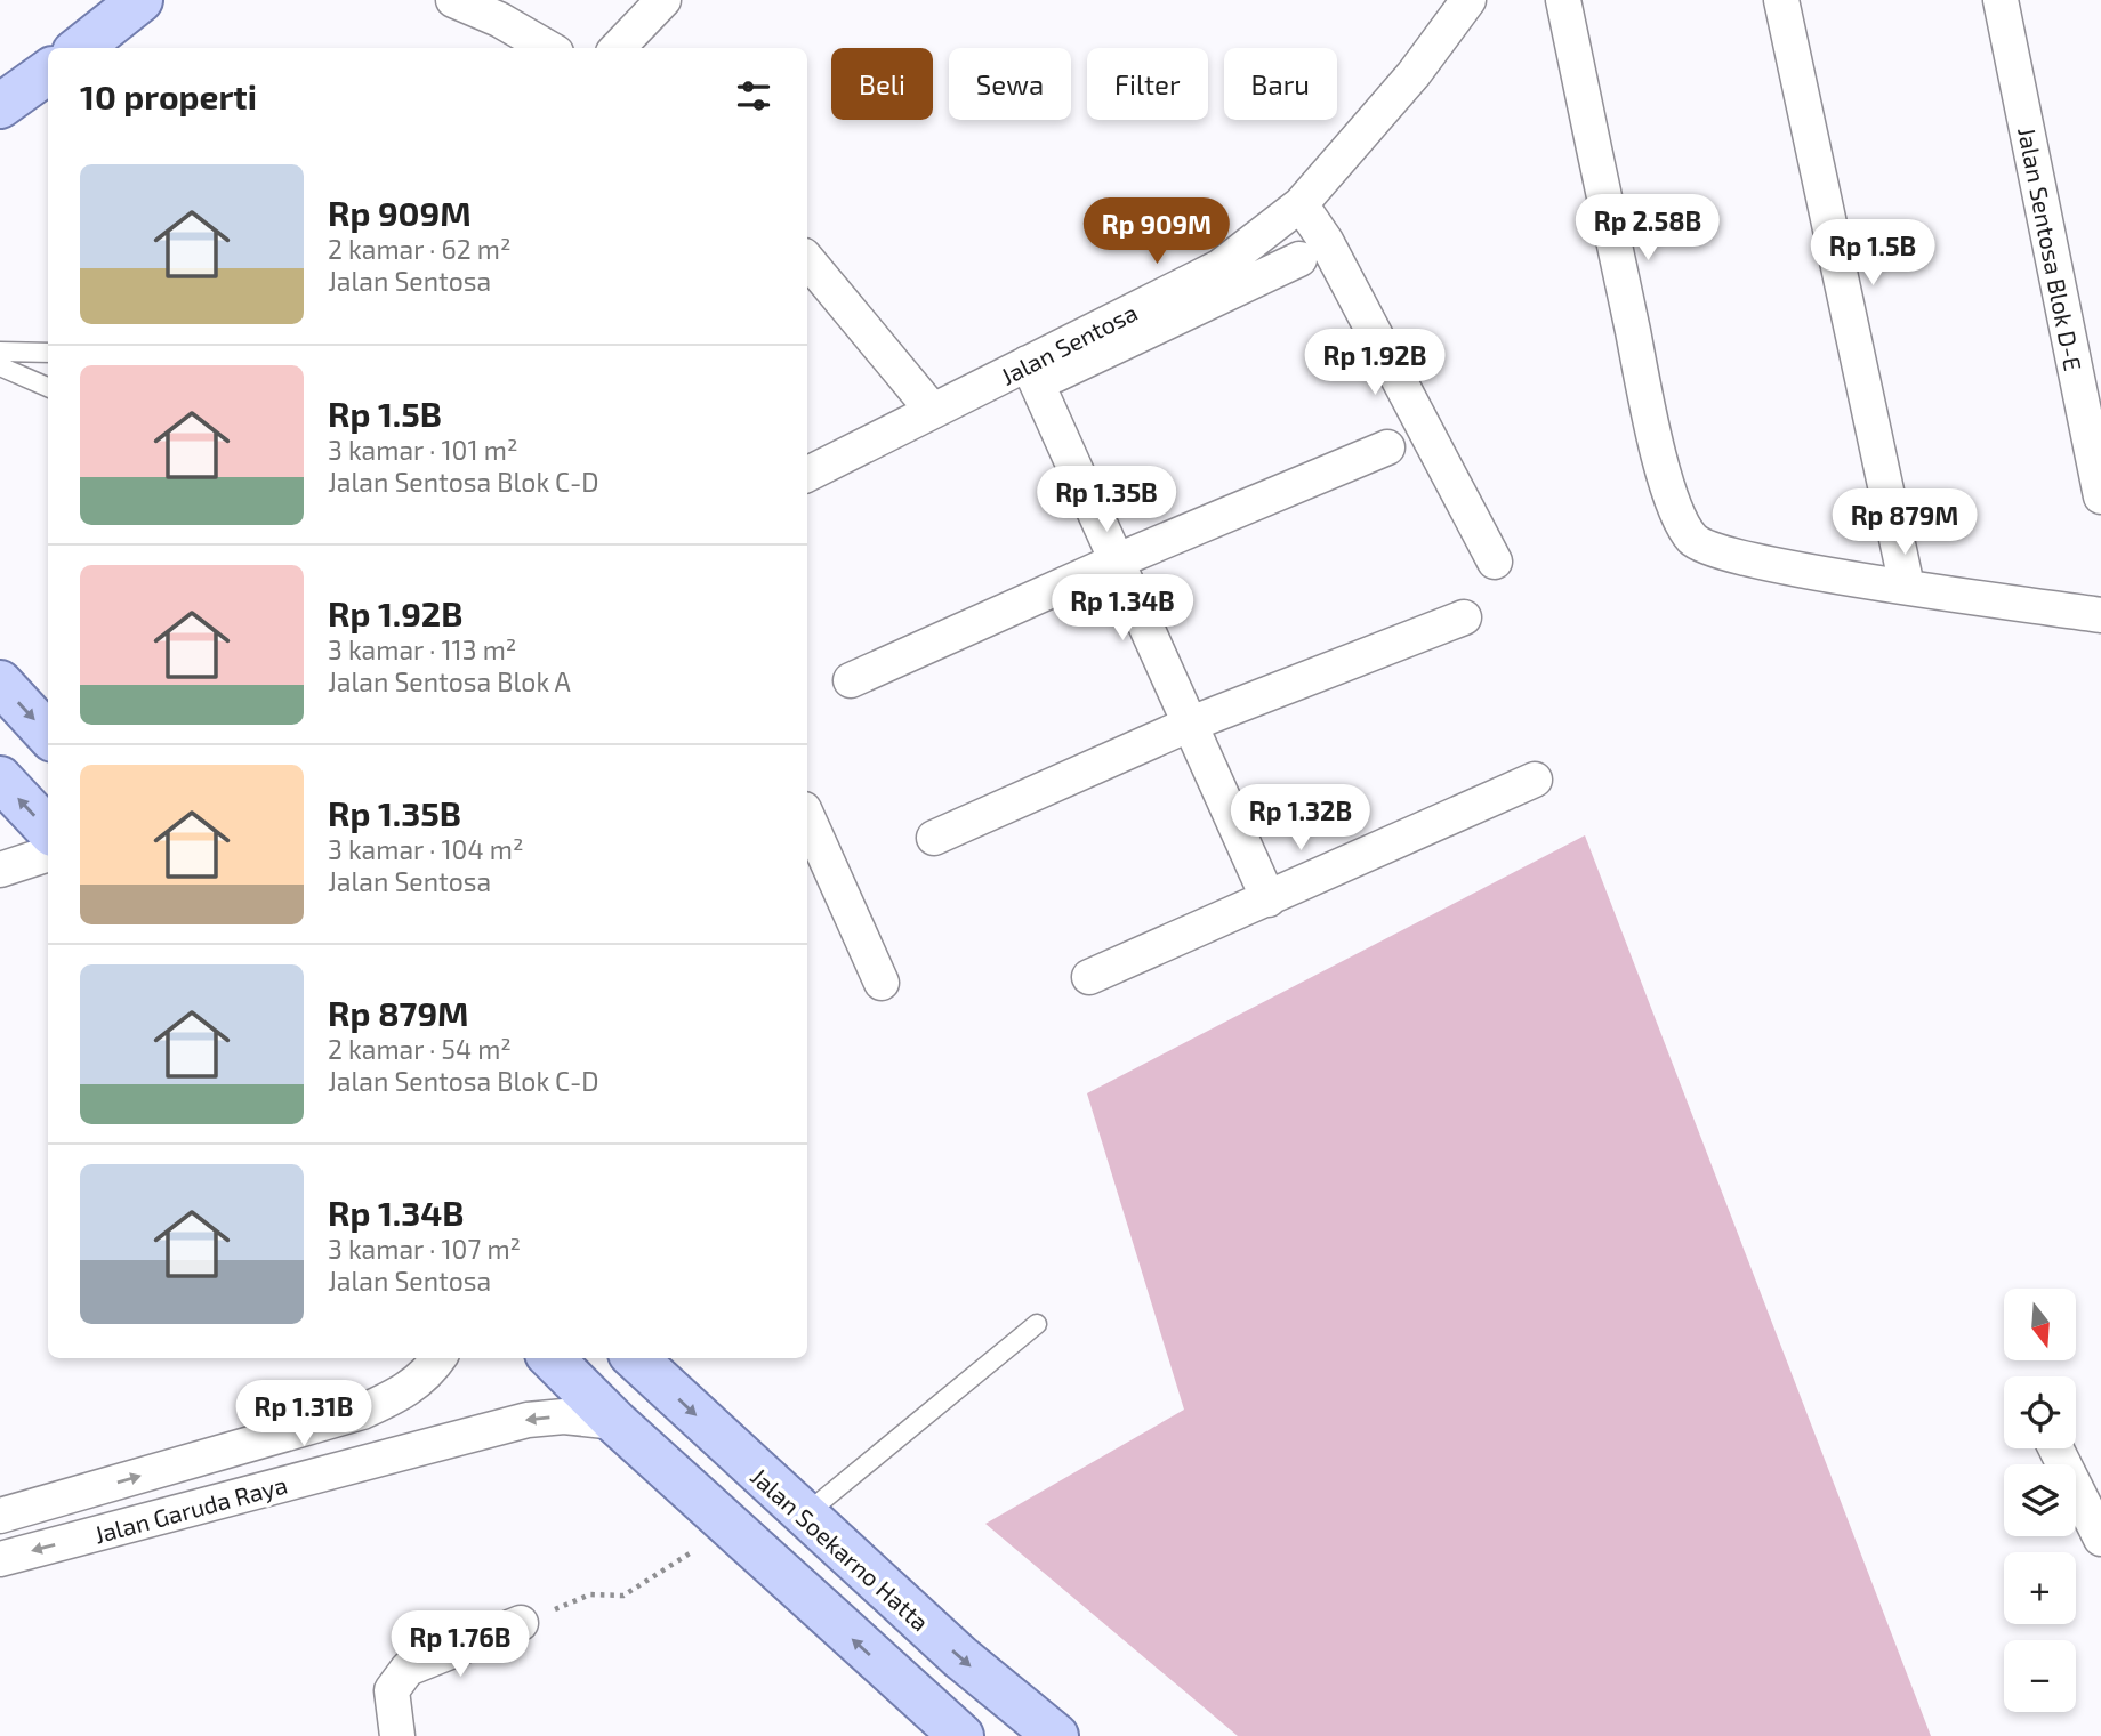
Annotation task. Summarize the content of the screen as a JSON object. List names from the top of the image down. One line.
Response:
{"streets":{"main road":["Jalan Soekarno Hatta"],"street":["Jalan Sentosa Blok D-E","Jalan Sentosa","Jalan Garuda Raya"]},"north":"bottom","page":{"chip":["Beli","Sewa","Filter","Baru"],"heading":"10 properti","list":[{"name":"Rp 909M","note":"2 kamar · 62 m² · Jalan Sentosa"},{"name":"Rp 1.5B","note":"3 kamar · 101 m² · Jalan Sentosa Blok C-D"},{"name":"Rp 1.92B","note":"3 kamar · 113 m² · Jalan Sentosa Blok A"},{"name":"Rp 1.35B","note":"3 kamar · 104 m² · Jalan Sentosa"},{"name":"Rp 879M","note":"2 kamar · 54 m² · Jalan Sentosa Blok C-D"},{"name":"Rp 1.34B","note":"3 kamar · 107 m² · Jalan Sentosa"}],"price":["Rp 2.58B","Rp 909M","Rp 1.5B","Rp 1.92B","Rp 1.35B","Rp 879M","Rp 1.34B","Rp 1.32B","Rp 1.31B","Rp 1.76B"],"map_buttons":["+","−"]}}
